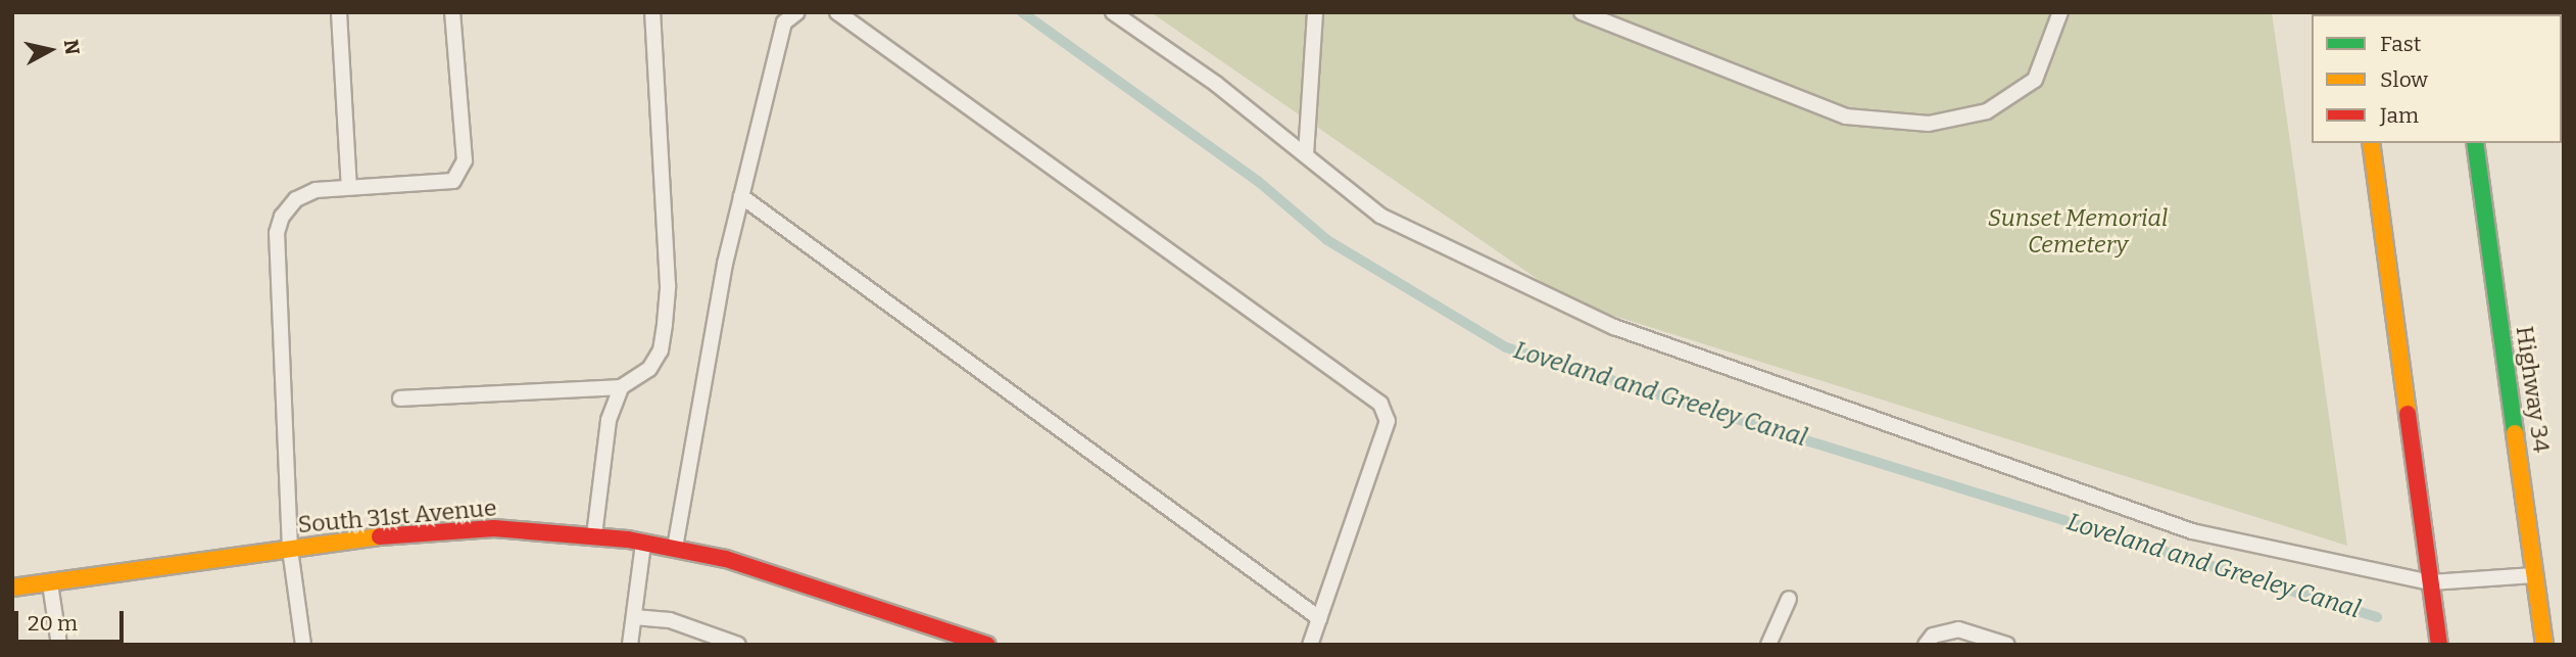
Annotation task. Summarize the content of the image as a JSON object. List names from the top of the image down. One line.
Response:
{"streets":{"main road":["Highway 34","South 31st Avenue"]},"water":["Loveland and Greeley Canal"],"parks":["Sunset Memorial Cemetery"],"legend":["Fast","Slow","Jam"],"scale_bar":"20 m","north":"right"}
